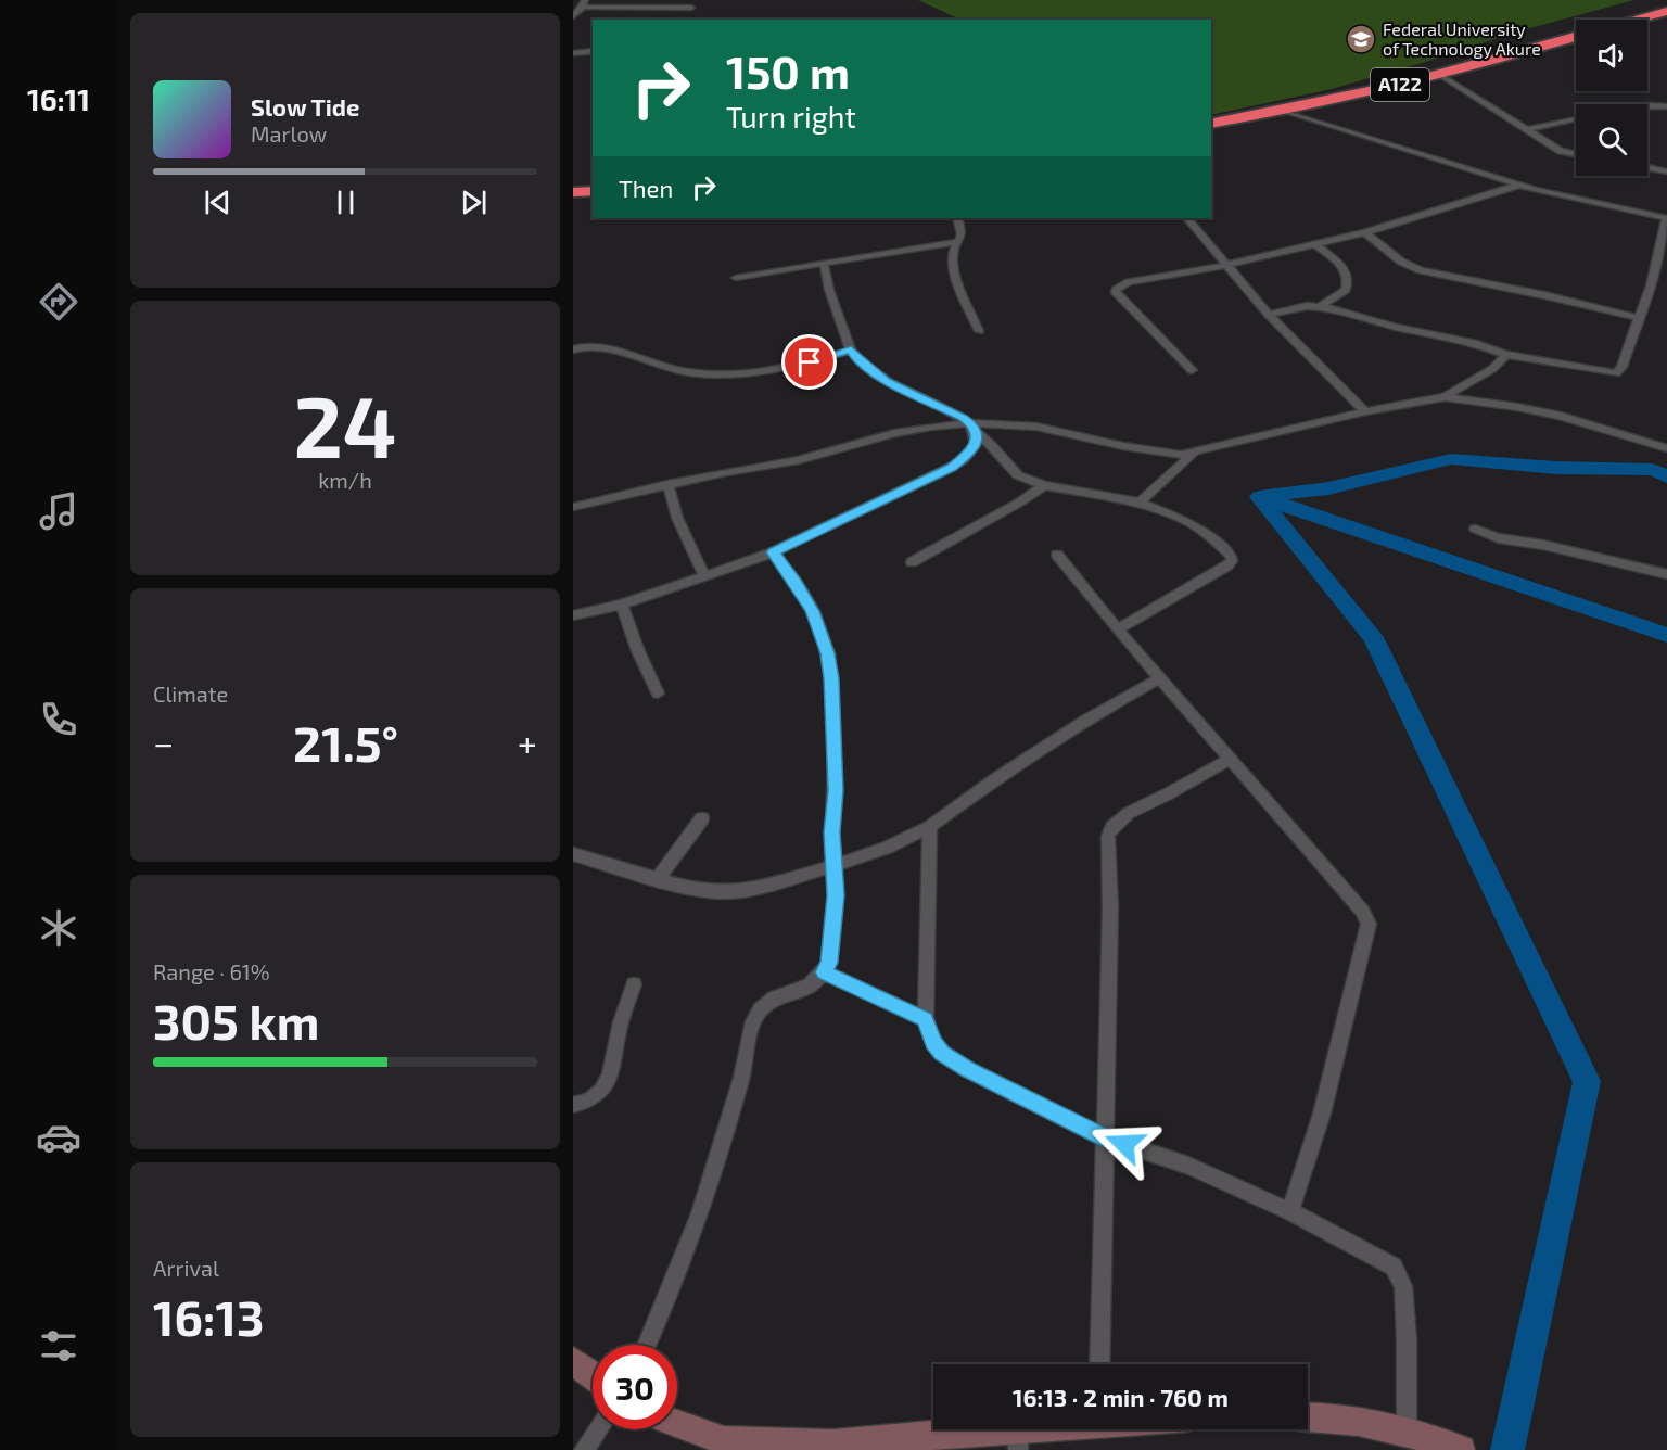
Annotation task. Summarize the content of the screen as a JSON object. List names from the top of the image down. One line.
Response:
{"streets":{"highway":["A122"]},"places":{"school or university":["Federal University of Technology Akure"]},"page":{"tabs":"16:11","turn":["150 m","Turn right"],"song":["Slow Tide","Marlow"],"then":"Then","tile":[["24","km/h"],"Climate",["Range · 61%","305 km"],["Arrival","16:13"]],"heat":["−","21.5°","+"],"limit":"30","trip":"16:13 · 2 min · 760 m"}}
